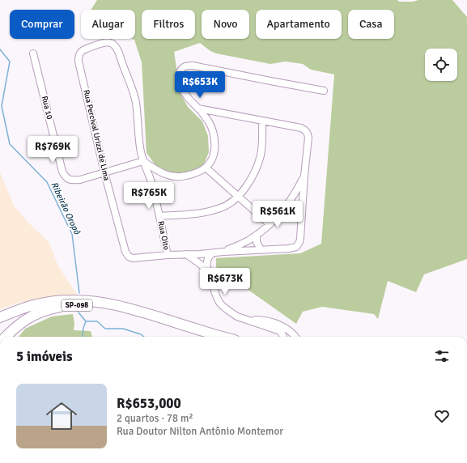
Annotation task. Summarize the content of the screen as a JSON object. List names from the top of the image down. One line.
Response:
{"streets":{"highway":["SP-098"],"street":["Rua 10","Rua Percival Urizzi de Lima","Rua Oito"]},"crossings":[["Rua 10","Rua Percival Urizzi de Lima"],["Rua 10","Rua Oito"],["Rua Percival Urizzi de Lima","Rua Oito"]],"water":["Ribeirão Oropô"],"page":{"chip":["Comprar","Alugar","Filtros","Novo","Apartamento","Casa"],"price":["R$653K","R$769K","R$765K","R$561K","R$673K"],"heading":"5 imóveis","list":[{"name":"R$653,000","note":"2 quartos · 78 m² · Rua Doutor Nilton Antônio Montemor"}]}}
